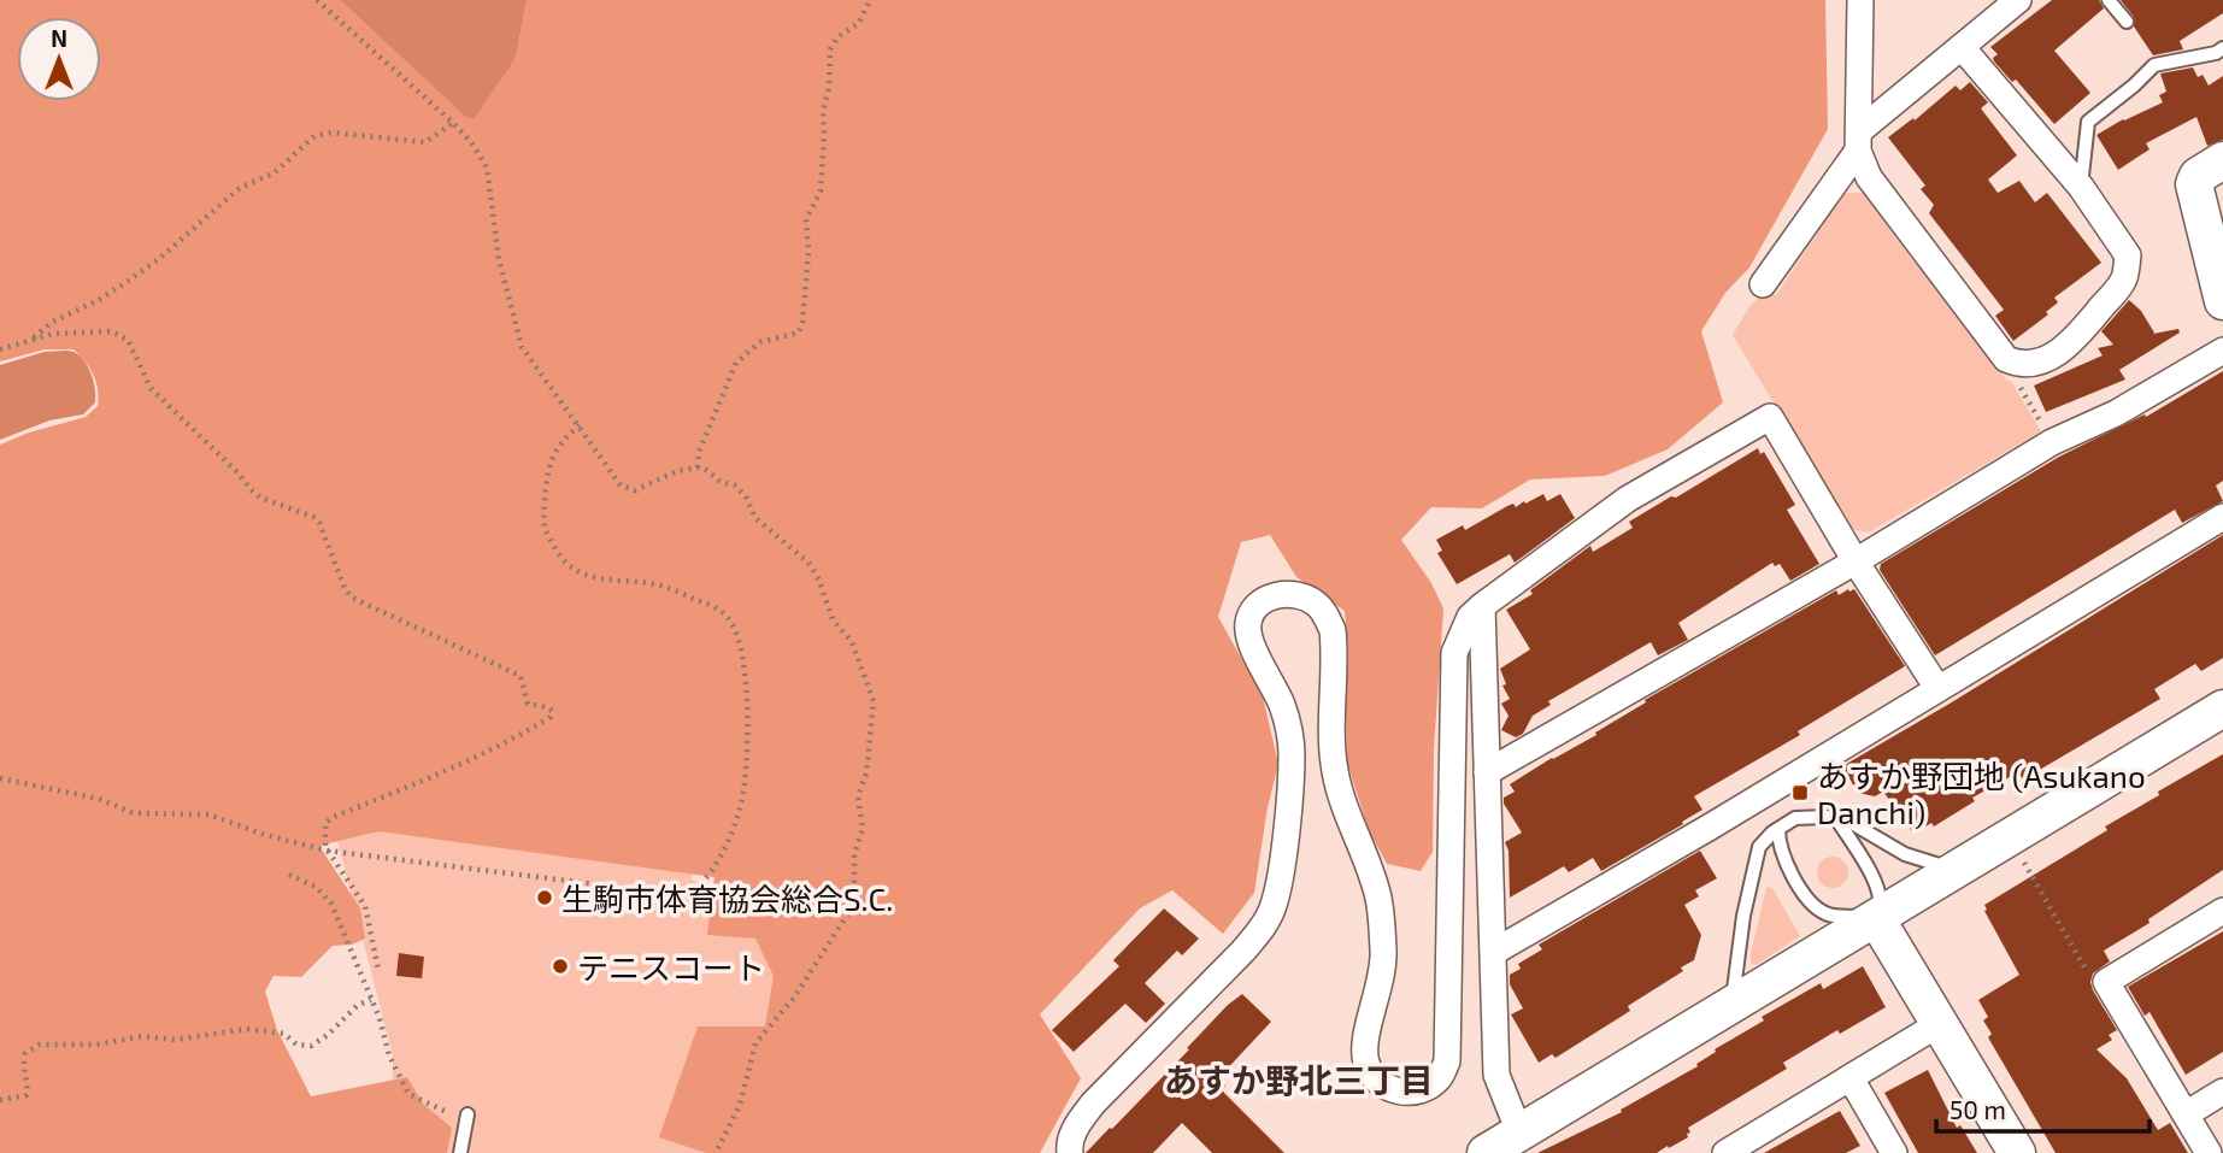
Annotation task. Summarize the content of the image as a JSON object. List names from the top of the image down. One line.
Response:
{"districts":["あすか野北三丁目"],"places":{"transit":["あすか野団地 (Asukano Danchi)"],"other":["生駒市体育協会総合S.C.","テニスコート"]},"scale_bar":"50 m","north":"top"}
